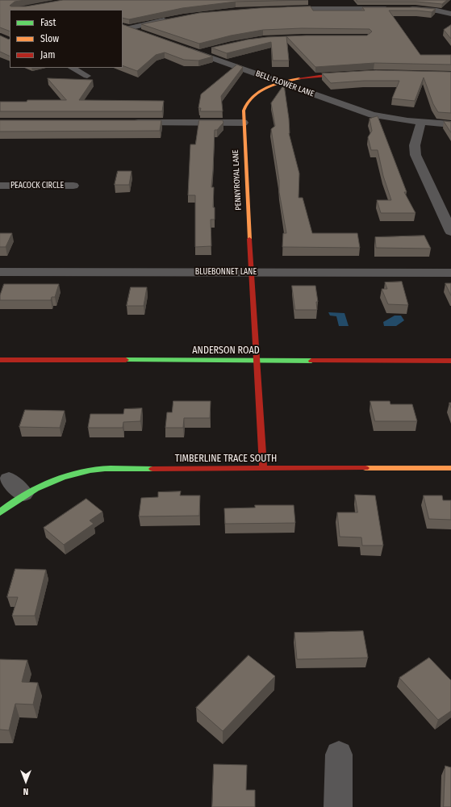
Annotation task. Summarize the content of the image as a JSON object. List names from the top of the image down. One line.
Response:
{"streets":{"street":["BELL FLOWER LANE","PENNYROYAL LANE","PEACOCK CIRCLE","BLUEBONNET LANE","ANDERSON ROAD","TIMBERLINE TRACE SOUTH"]},"crossings":[["BELL FLOWER LANE","PENNYROYAL LANE"],["PENNYROYAL LANE","BLUEBONNET LANE"],["PENNYROYAL LANE","ANDERSON ROAD"],["PENNYROYAL LANE","TIMBERLINE TRACE SOUTH"]],"legend":["Fast","Slow","Jam"],"north":"bottom"}
